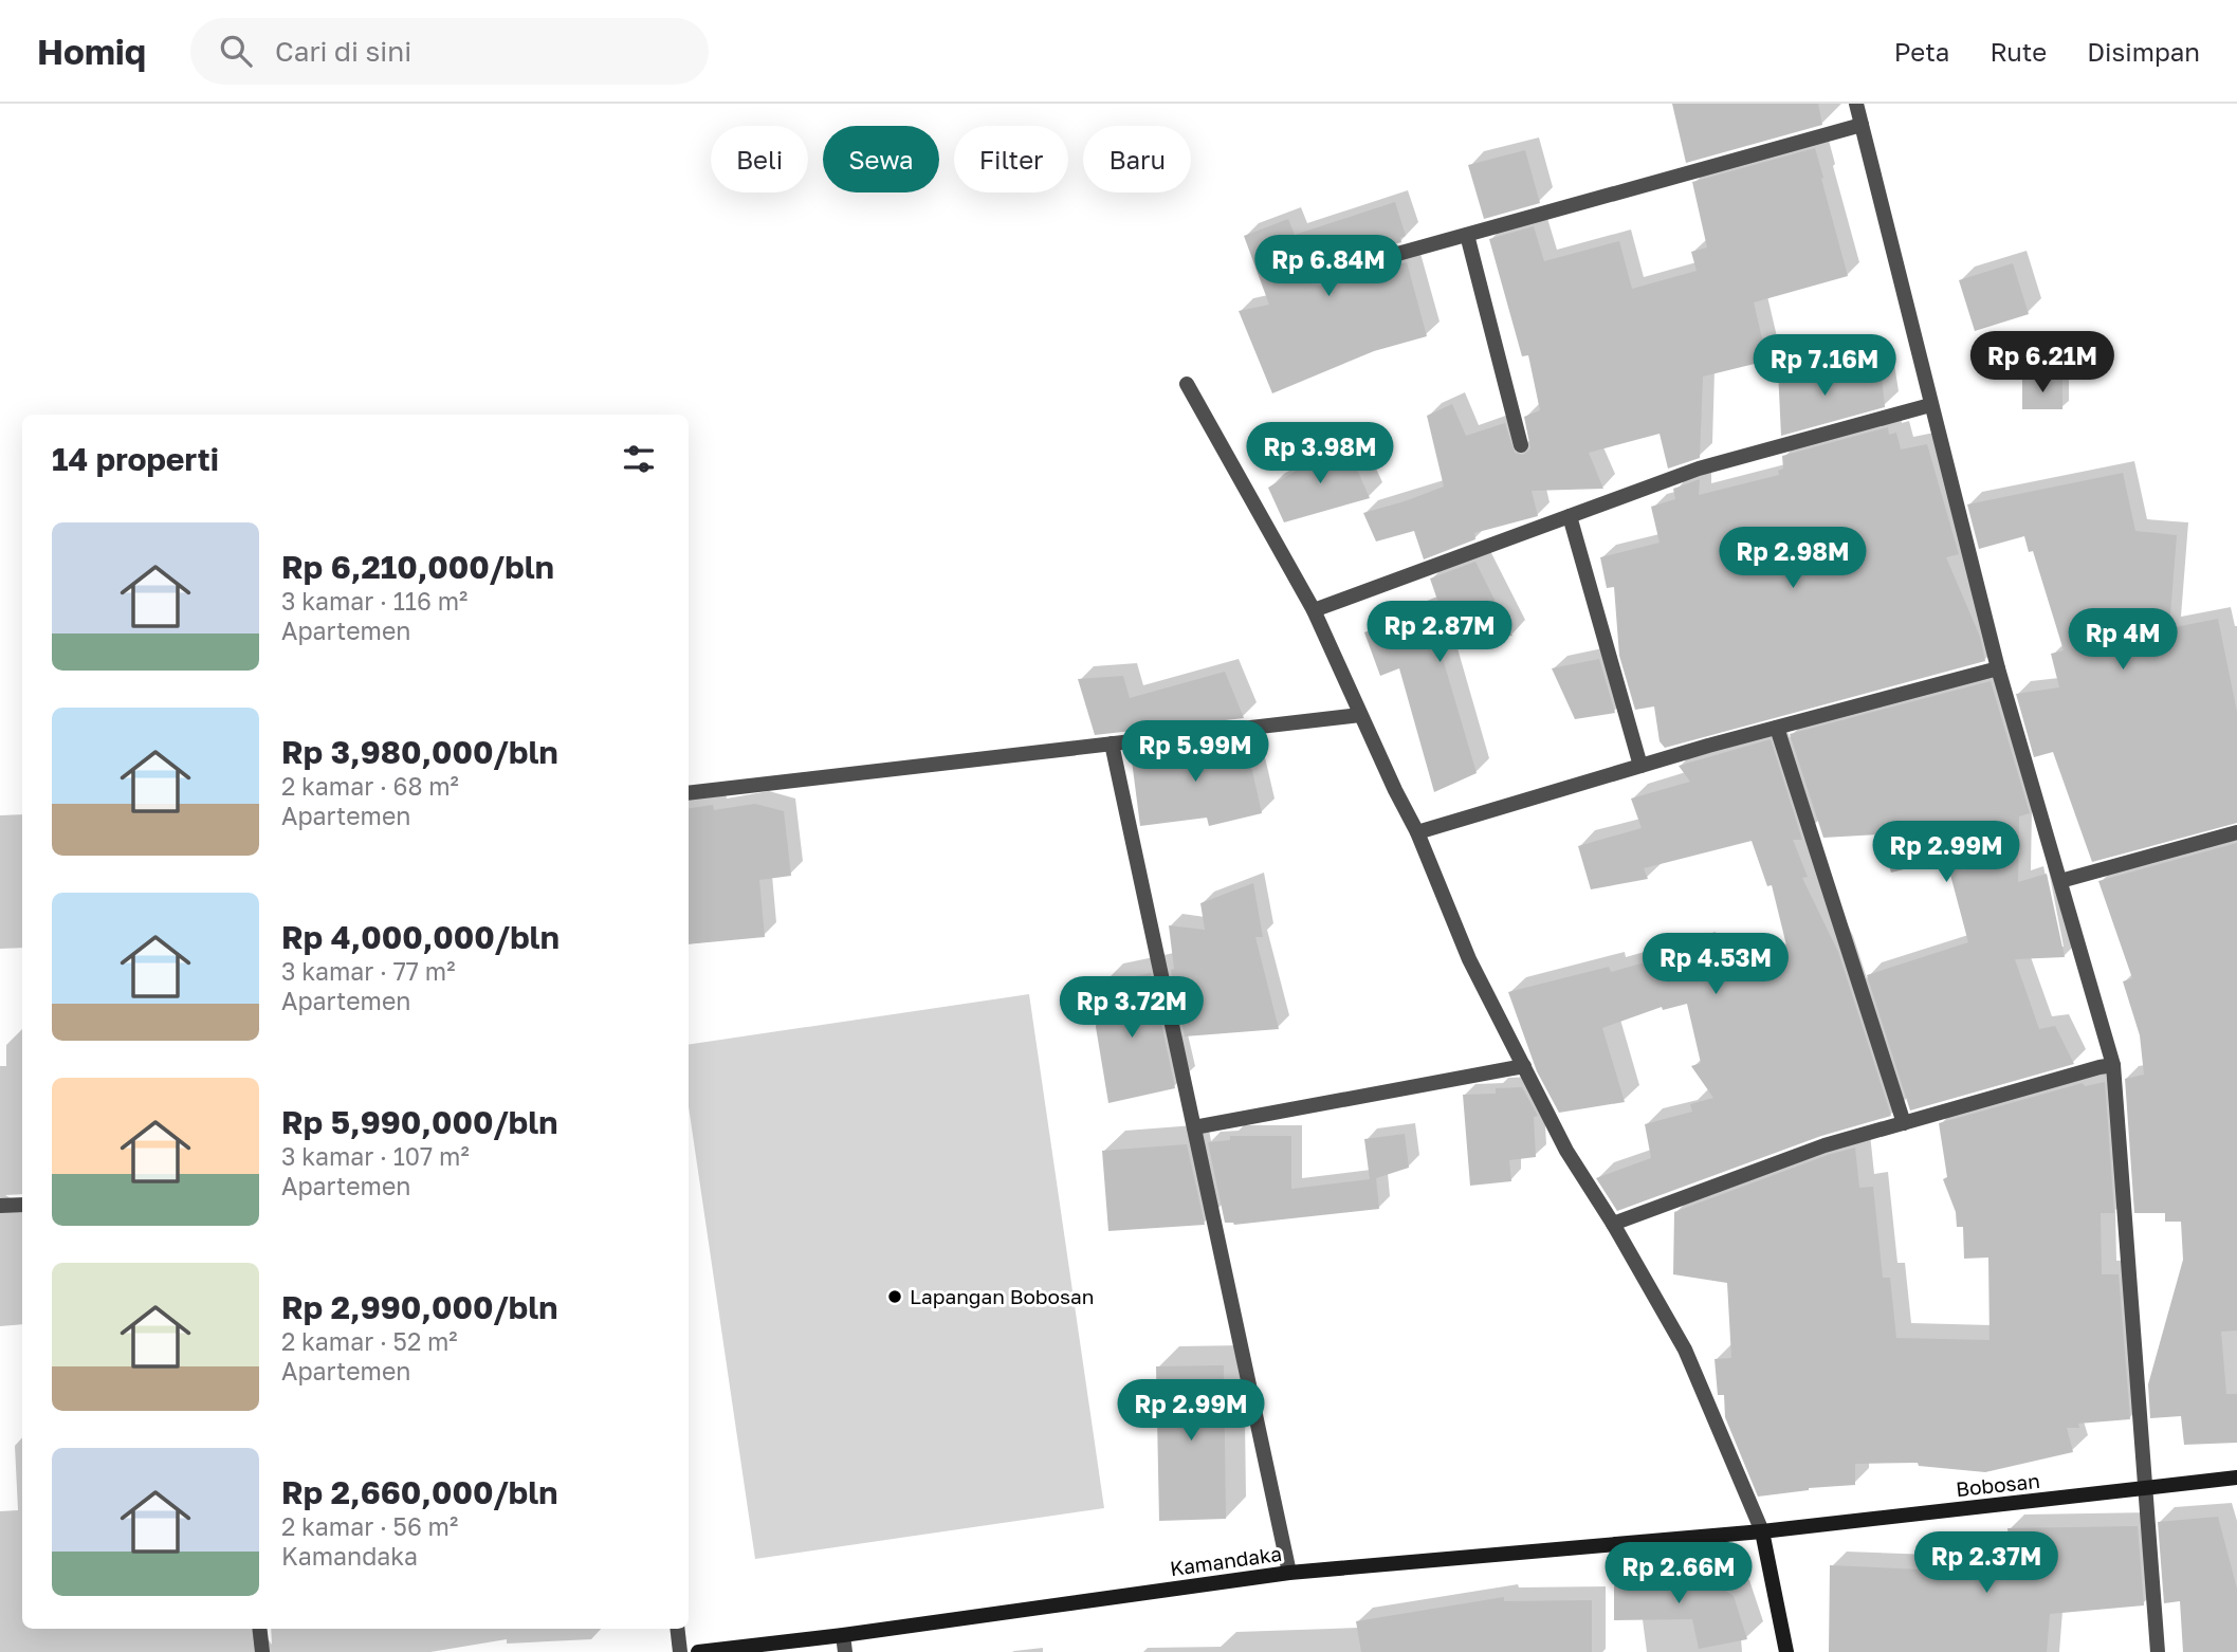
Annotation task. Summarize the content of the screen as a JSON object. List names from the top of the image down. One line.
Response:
{"streets":{"street":["Bobosan","Kamandaka"]},"crossings":[["Bobosan","Kamandaka"]],"places":["Lapangan Bobosan"],"page":{"header":"Homiq","search":"Cari di sini","nav":["Peta","Rute","Disimpan"],"chip":["Beli","Sewa","Filter","Baru"],"price":["Rp 6.84M","Rp 6.21M","Rp 7.16M","Rp 3.98M","Rp 2.98M","Rp 2.87M","Rp 4M","Rp 5.99M","Rp 2.99M","Rp 4.53M","Rp 3.72M","Rp 2.99M","Rp 2.37M","Rp 2.66M"],"heading":"14 properti","list":[{"name":"Rp 6,210,000/bln","note":"3 kamar · 116 m² · Apartemen"},{"name":"Rp 3,980,000/bln","note":"2 kamar · 68 m² · Apartemen"},{"name":"Rp 4,000,000/bln","note":"3 kamar · 77 m² · Apartemen"},{"name":"Rp 5,990,000/bln","note":"3 kamar · 107 m² · Apartemen"},{"name":"Rp 2,990,000/bln","note":"2 kamar · 52 m² · Apartemen"},{"name":"Rp 2,660,000/bln","note":"2 kamar · 56 m² · Kamandaka"}]}}
